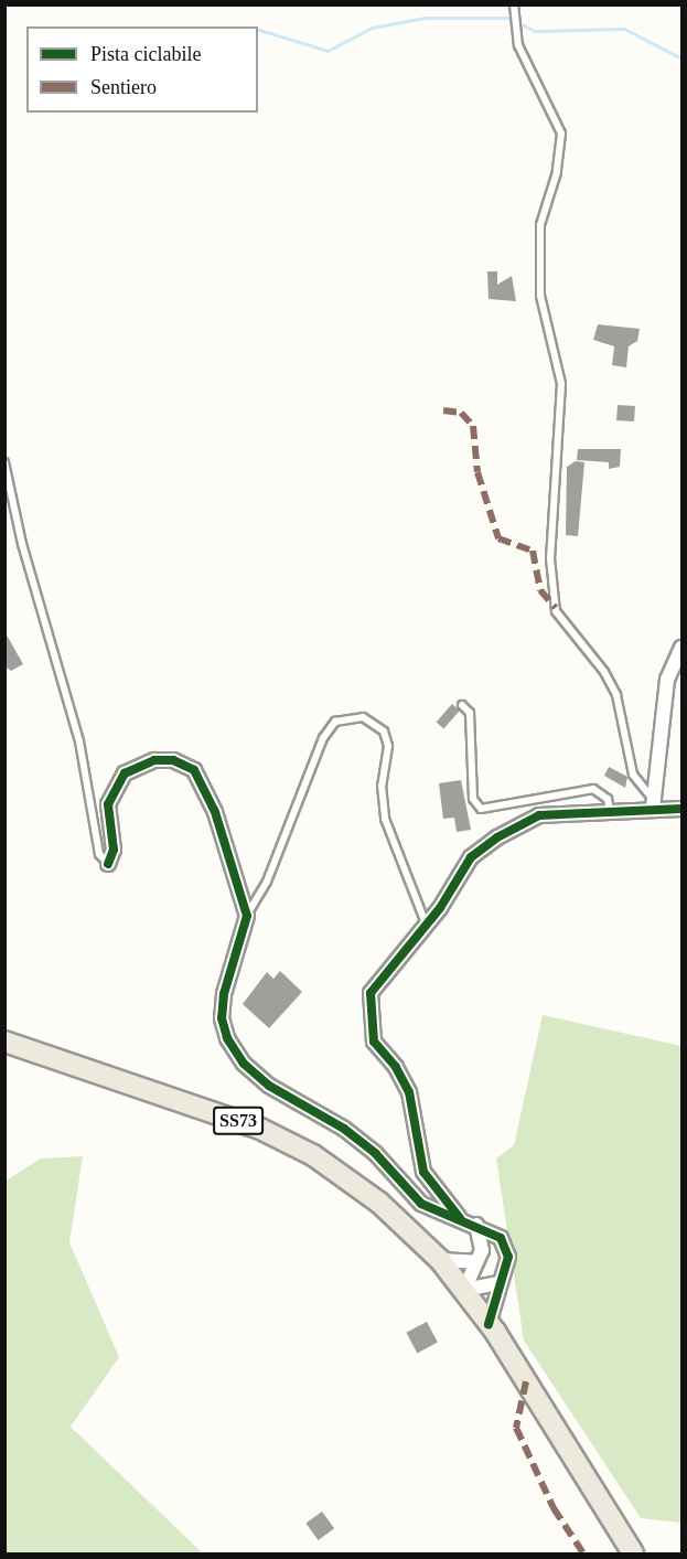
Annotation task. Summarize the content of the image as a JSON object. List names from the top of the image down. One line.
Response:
{"streets":{"main road":["SS73"]},"legend":["Pista ciclabile","Sentiero"]}
